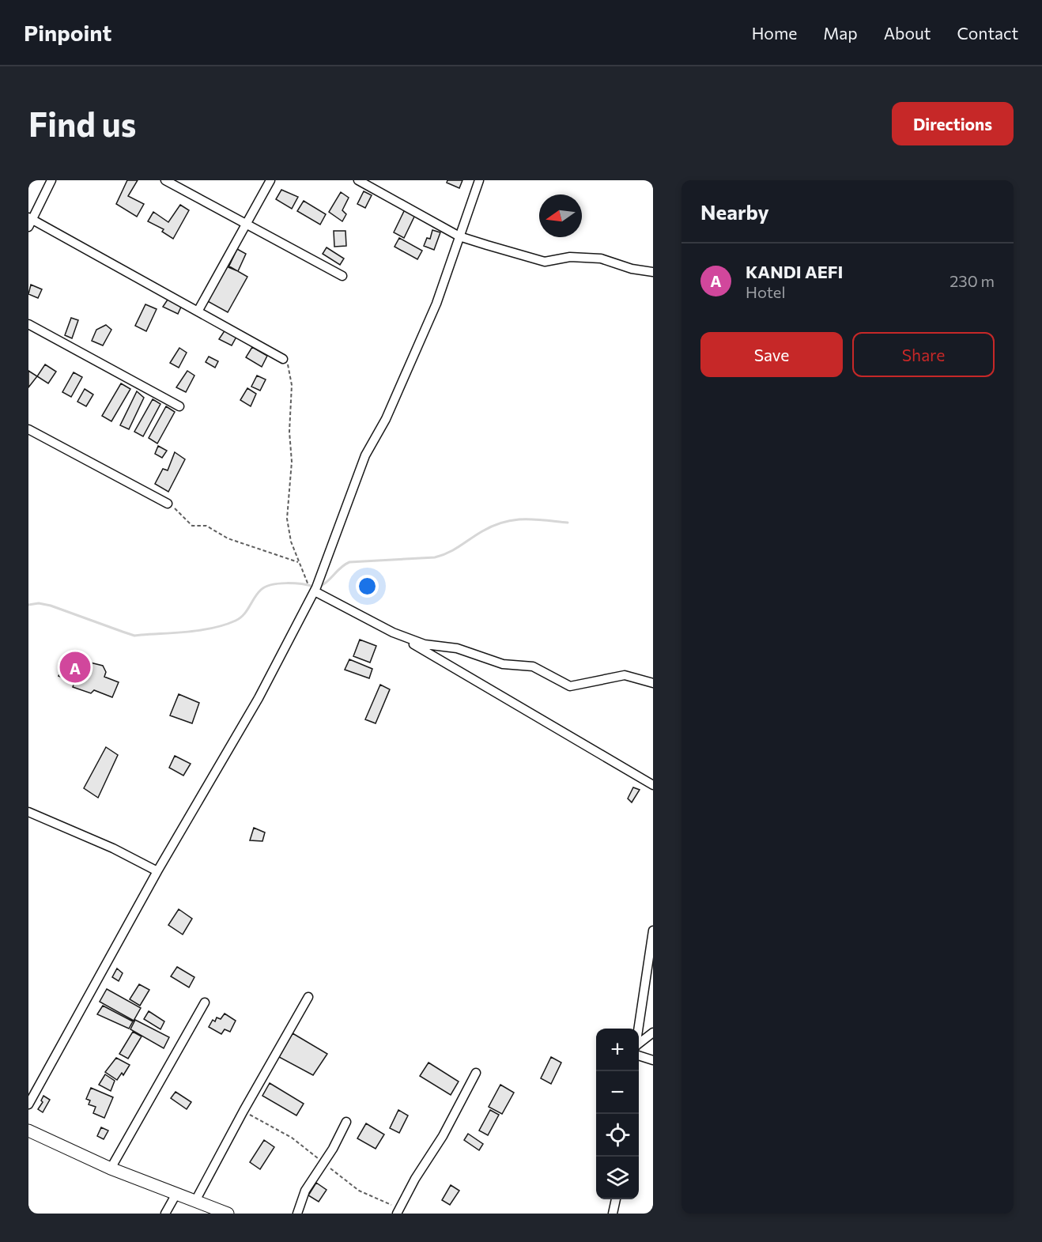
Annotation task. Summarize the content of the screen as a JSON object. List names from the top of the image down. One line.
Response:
{"north":"left","page":{"header":"Pinpoint","nav":["Home","Map","About","Contact"],"buttons":["Directions",["Save","Share"]],"title":"Find us","heading":"Nearby","list":[{"mark":"A","name":"KANDI AEFI","note":"Hotel","value":"230 m"}],"pins":"A","map_buttons":["+","−"]}}
